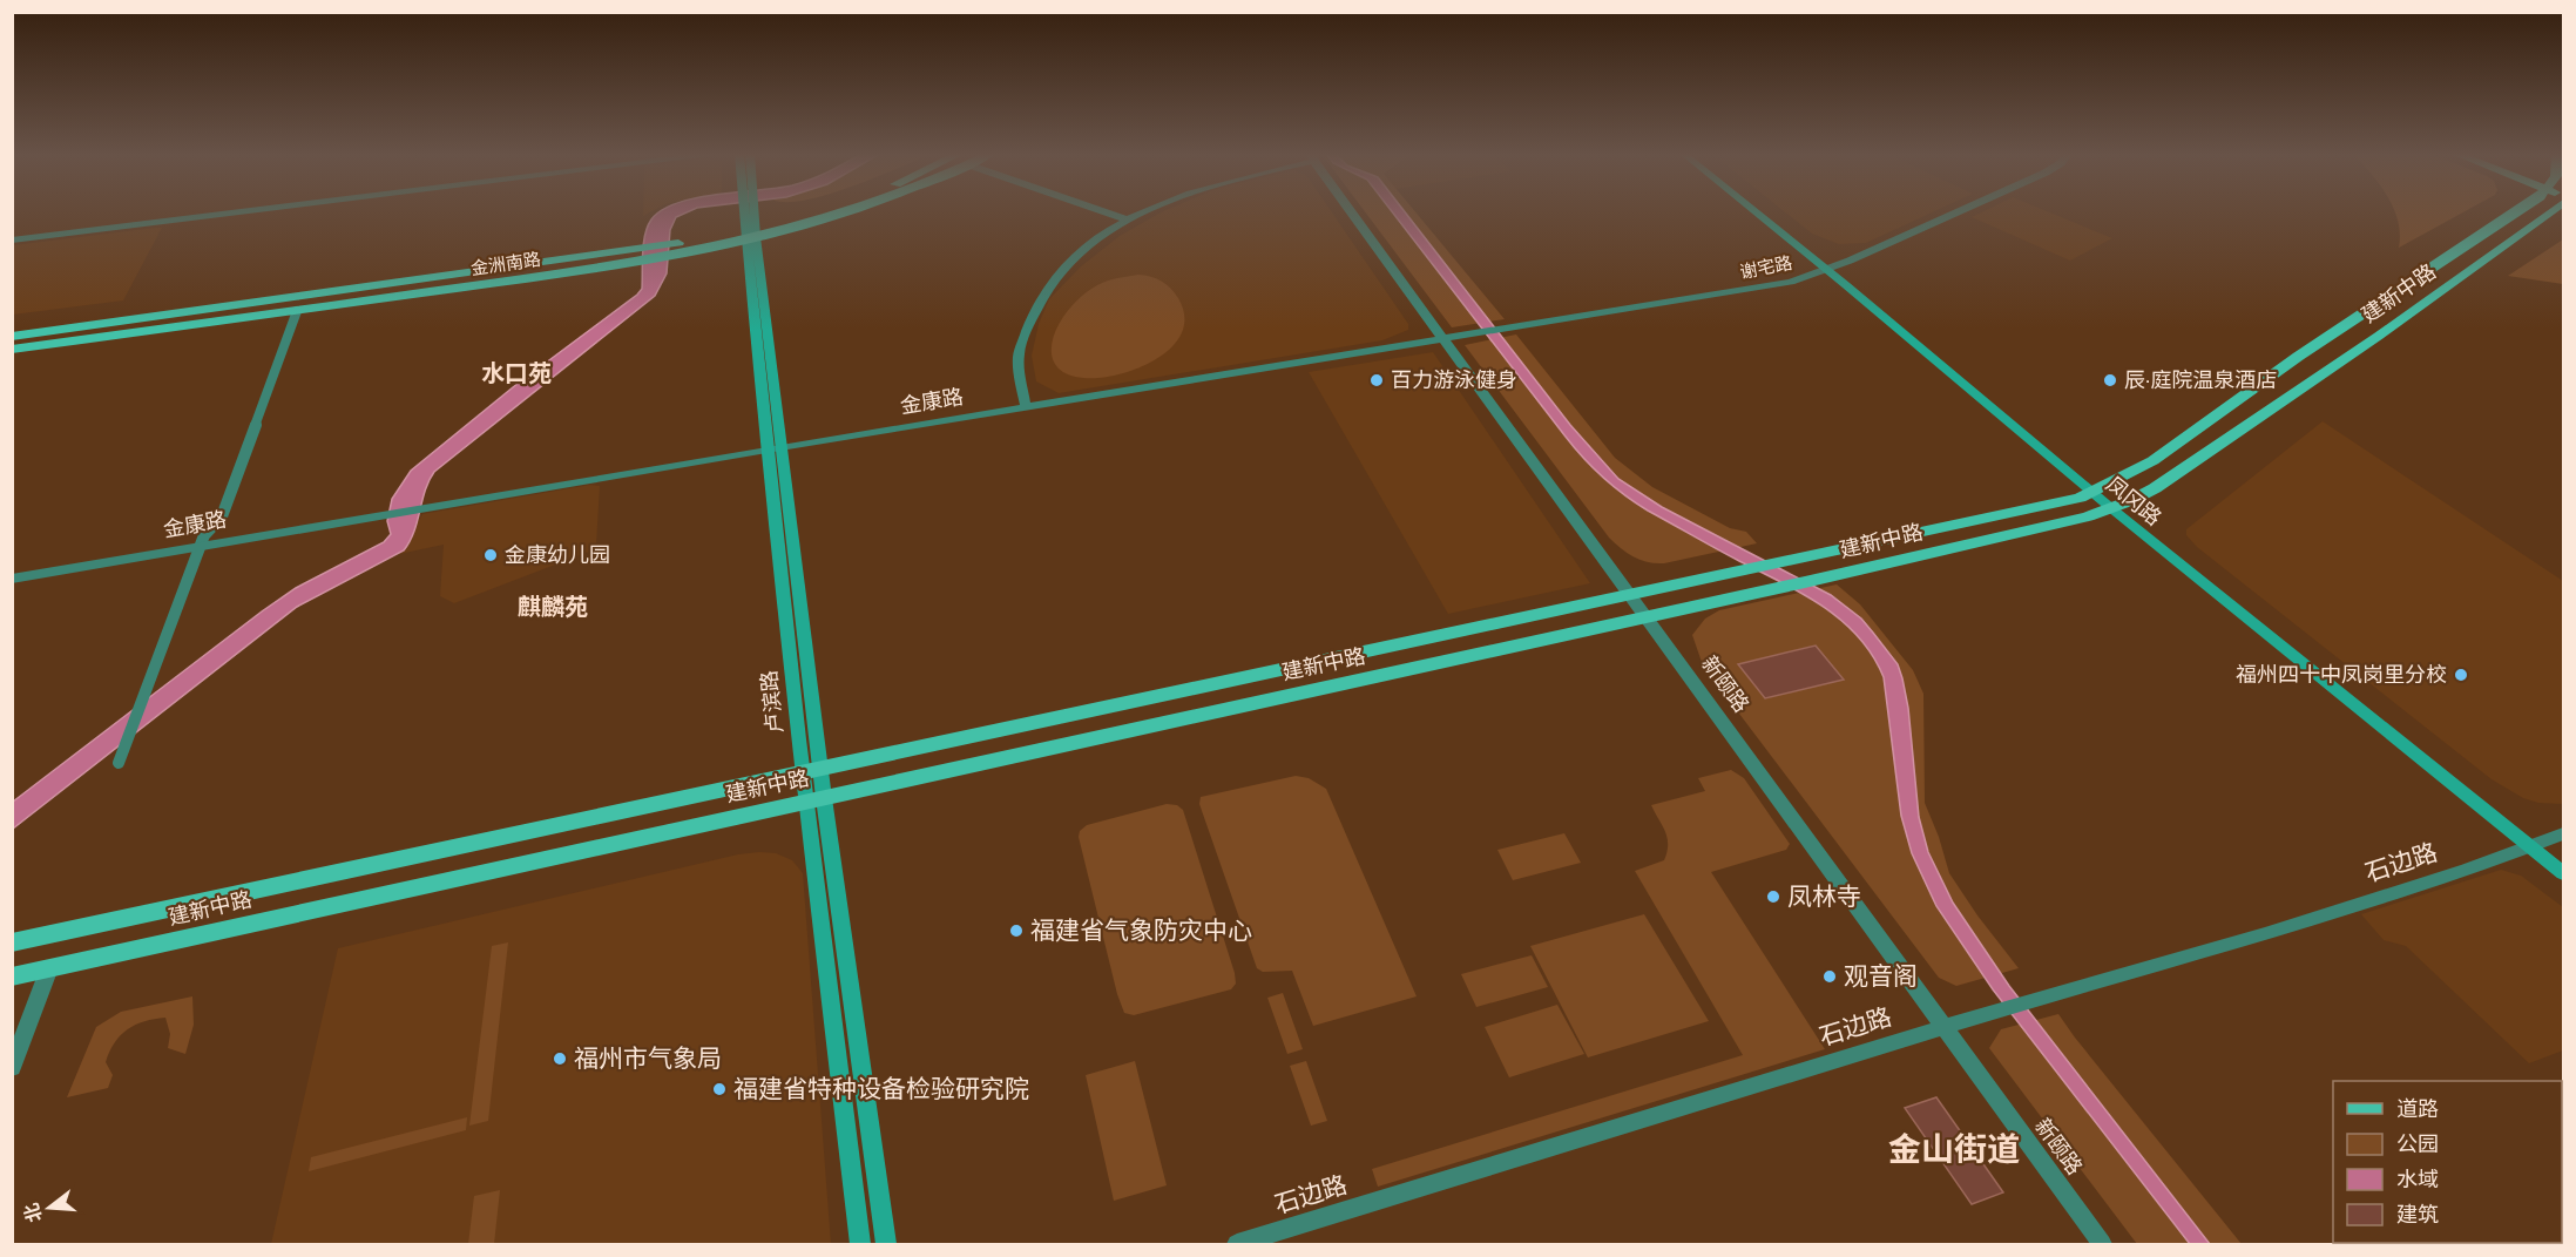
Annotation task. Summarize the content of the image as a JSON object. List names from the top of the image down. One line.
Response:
{"streets":{"main road":["金洲南路","建新中路","凤冈路","卢滨路"],"street":["谢宅路","金康路","新颐路","石边路"]},"crossings":[["金洲南路","卢滨路"],["谢宅路","金康路"],["谢宅路","凤冈路"],["谢宅路","新颐路"],["建新中路","凤冈路"],["建新中路","新颐路"],["建新中路","卢滨路"],["金康路","新颐路"],["金康路","卢滨路"],["凤冈路","石边路"],["新颐路","石边路"]],"districts":["水口苑","麒麟苑","金山街道"],"places":["百力游泳健身","辰·庭院温泉酒店","金康幼儿园","福州四十中凤岗里分校","凤林寺","福建省气象防灾中心","观音阁","福州市气象局","福建省特种设备检验研究院"],"legend":["道路","公园","水域","建筑"],"north":"left"}
